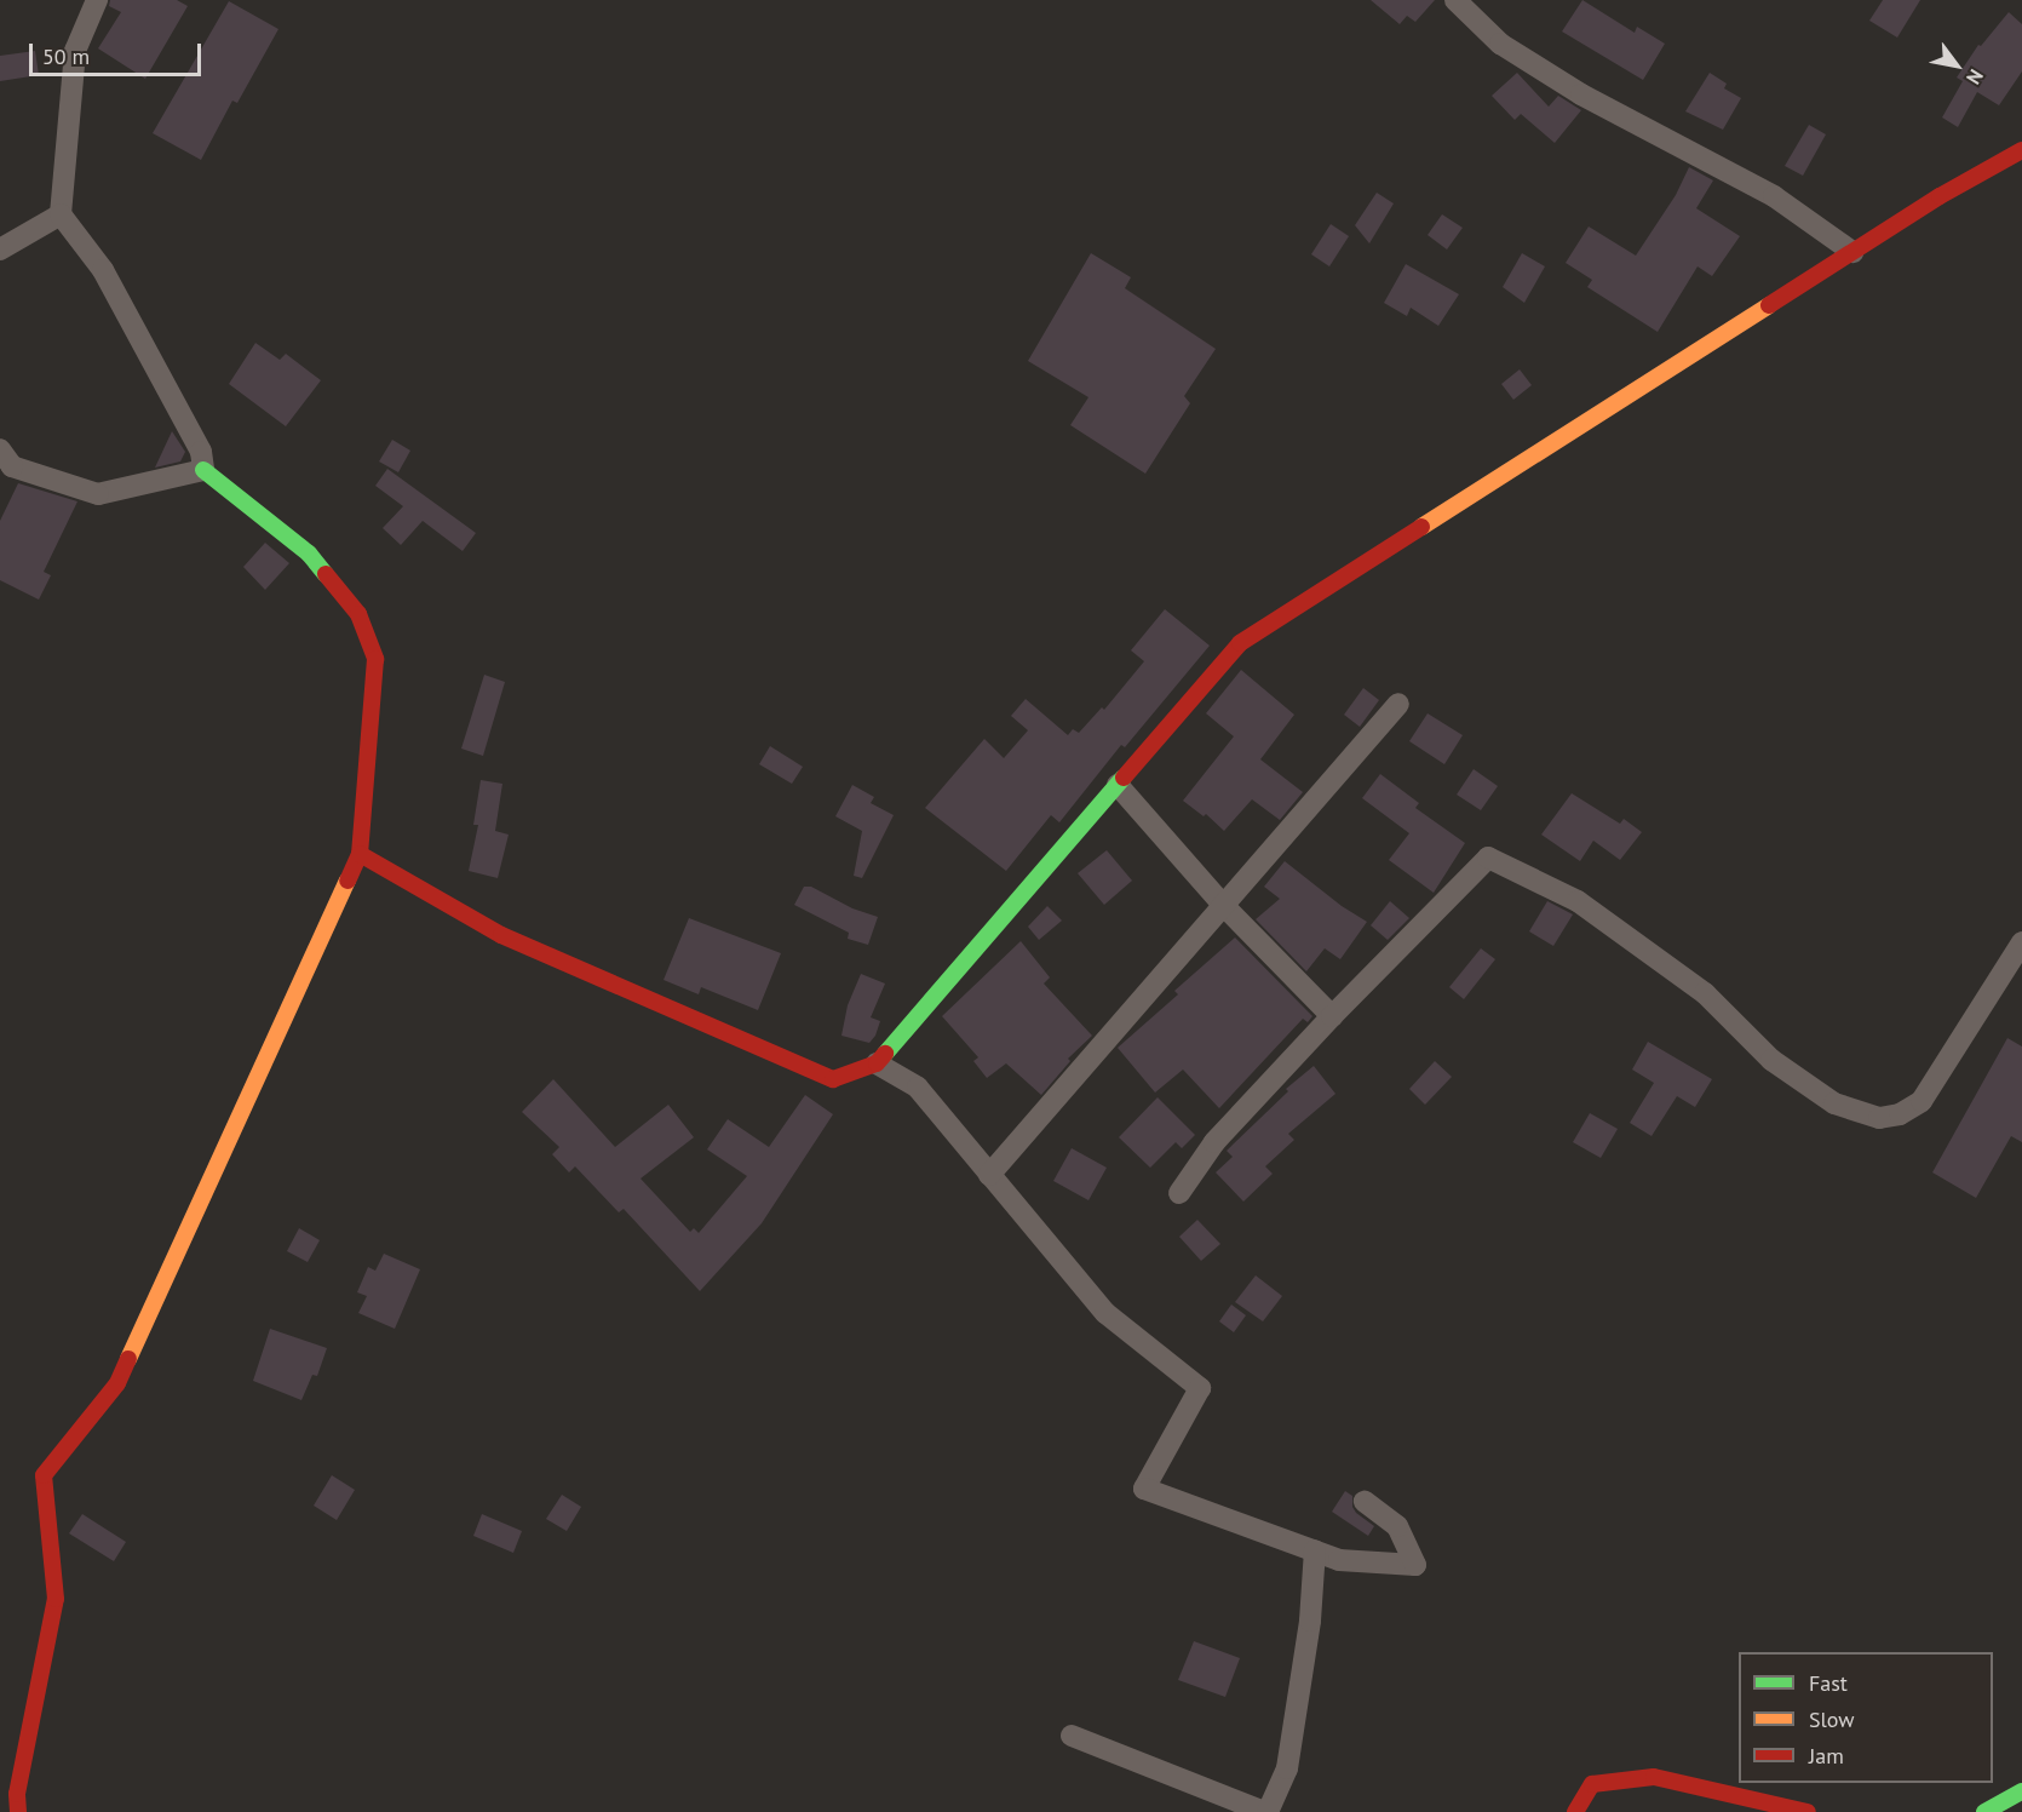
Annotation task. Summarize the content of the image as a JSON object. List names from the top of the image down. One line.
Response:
{"legend":["Fast","Slow","Jam"],"scale_bar":"50 m","north":"bottom right"}
